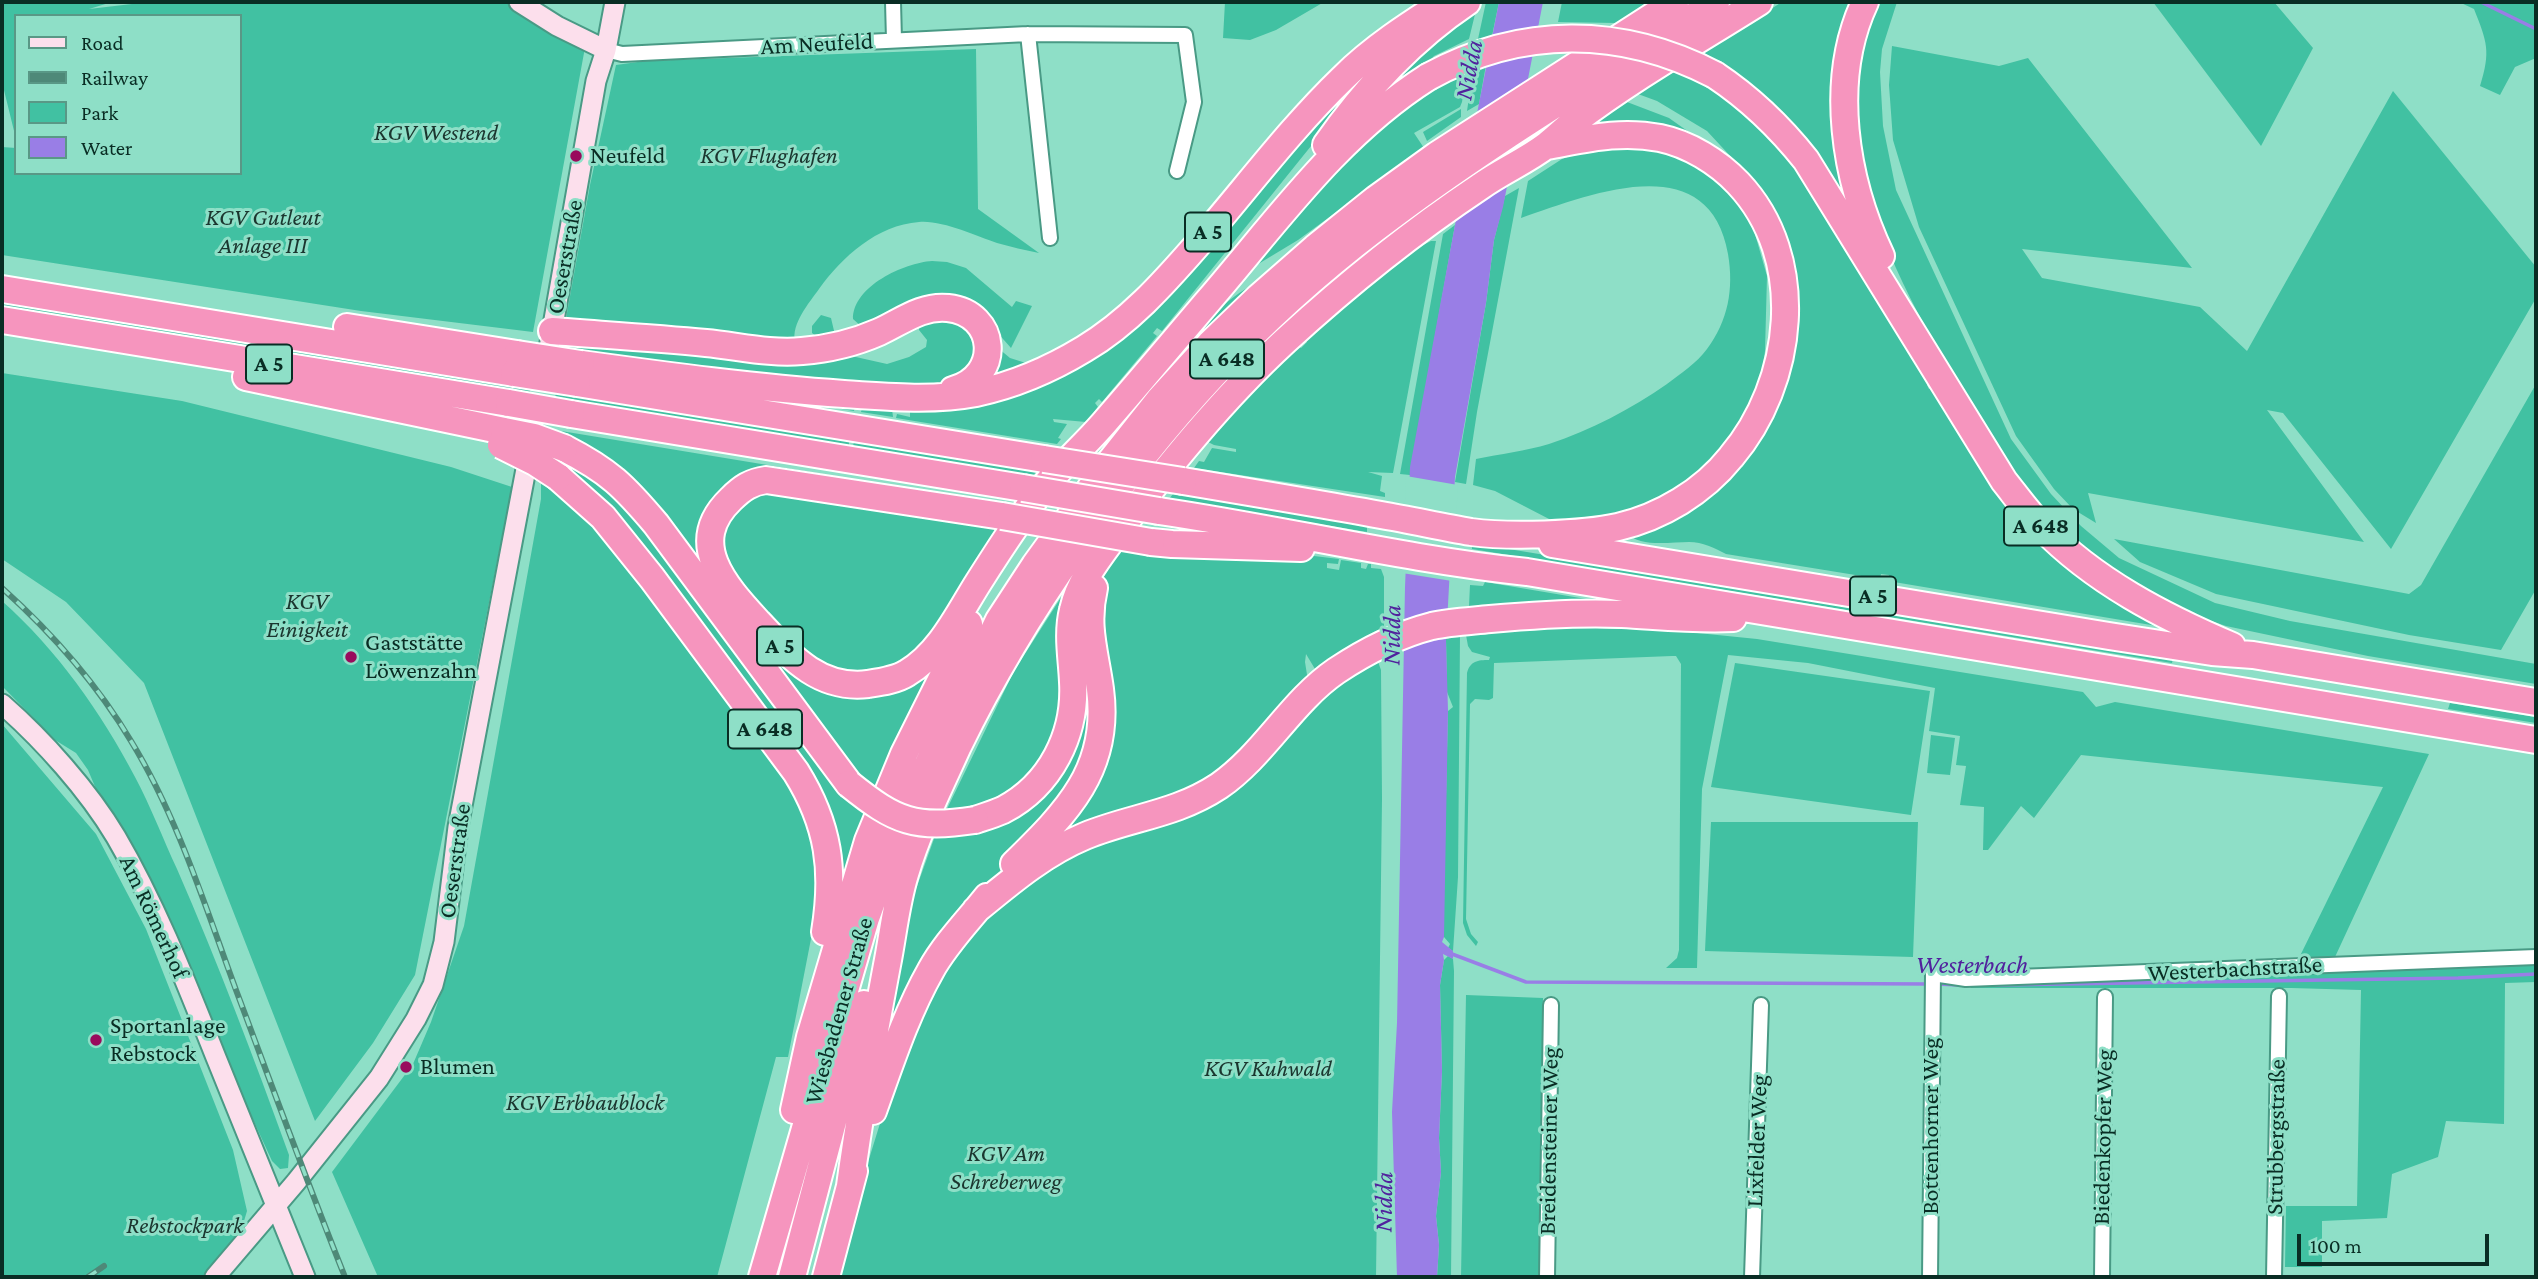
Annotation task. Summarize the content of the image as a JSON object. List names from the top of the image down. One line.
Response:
{"streets":{"highway":["A 5","A 648","Wiesbadener Straße"],"street":["Am Neufeld","Oeserstraße","Am Römerhof","Westerbachstraße","Bottenhorner Weg","Biedenkopfer Weg","Strubbergstraße","Breidensteiner Weg","Lixfelder Weg"]},"crossings":[["Am Neufeld","Oeserstraße"],["A 5","A 648"],["Oeserstraße","Am Römerhof"],["A 648","Wiesbadener Straße"],["Westerbachstraße","Bottenhorner Weg"]],"water":["Nidda","Westerbach"],"parks":["KGV Westend","KGV Flughafen","KGV Gutleut Anlage III","KGV Einigkeit","KGV Kuhwald","KGV Erbbaublock","KGV Am Schreberweg","Rebstockpark"],"places":["Neufeld","Gaststätte Löwenzahn","Sportanlage Rebstock","Blumen"],"legend":["Road","Railway","Park","Water"],"scale_bar":"100 m"}
